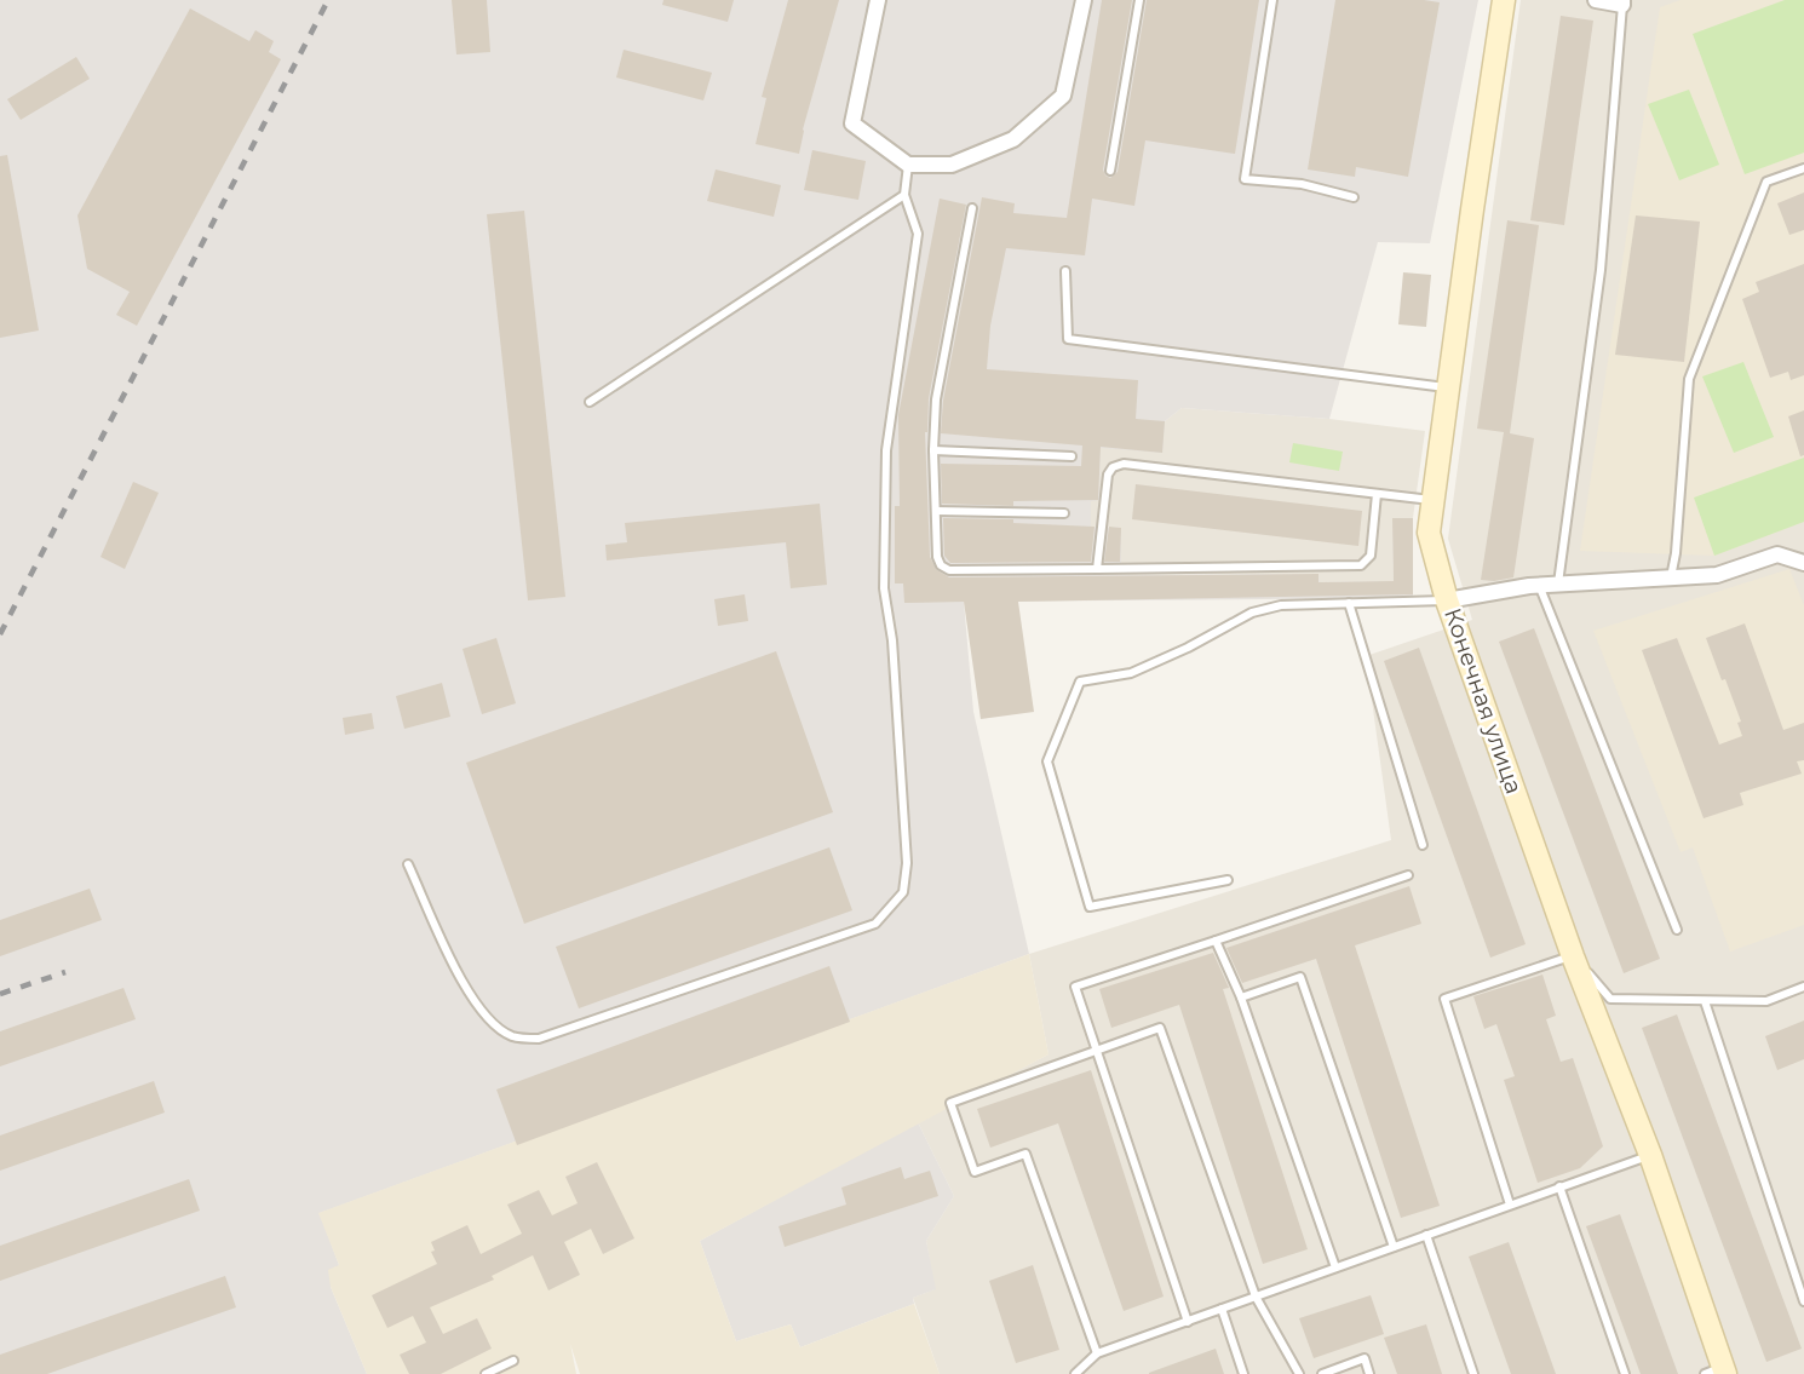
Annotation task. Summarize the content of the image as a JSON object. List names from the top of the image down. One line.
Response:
{"streets":{"street":["Конечная улица"]}}
